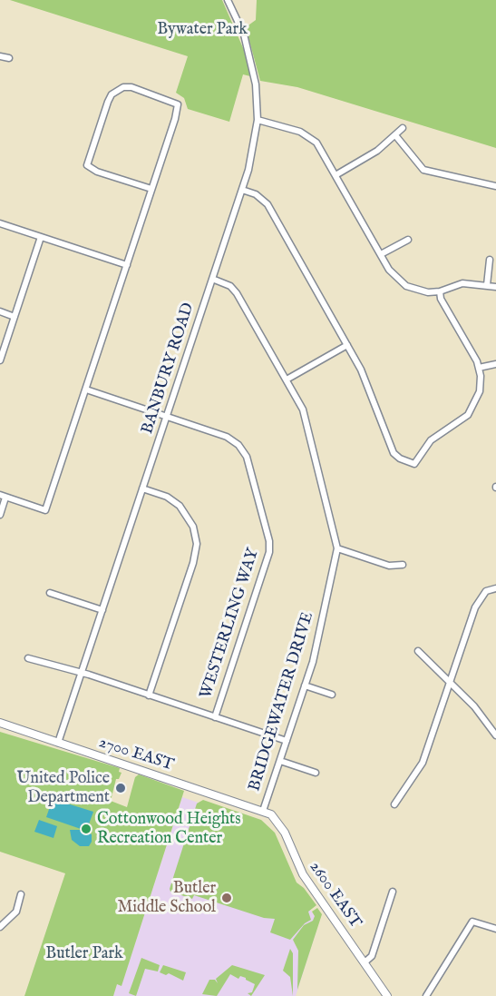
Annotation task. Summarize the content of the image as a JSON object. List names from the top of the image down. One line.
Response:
{"streets":{"street":["BANBURY ROAD","WESTERLING WAY","BRIDGEWATER DRIVE","2700 EAST","2600 EAST"]},"crossings":[["BANBURY ROAD","WESTERLING WAY"],["BANBURY ROAD","BRIDGEWATER DRIVE"],["BANBURY ROAD","2700 EAST"],["BRIDGEWATER DRIVE","2700 EAST"],["BRIDGEWATER DRIVE","2600 EAST"],["2700 EAST","2600 EAST"]],"parks":["Bywater Park","Butler Park"],"places":["United Police Department","Cottonwood Heights Recreation Center","Butler Middle School"]}
